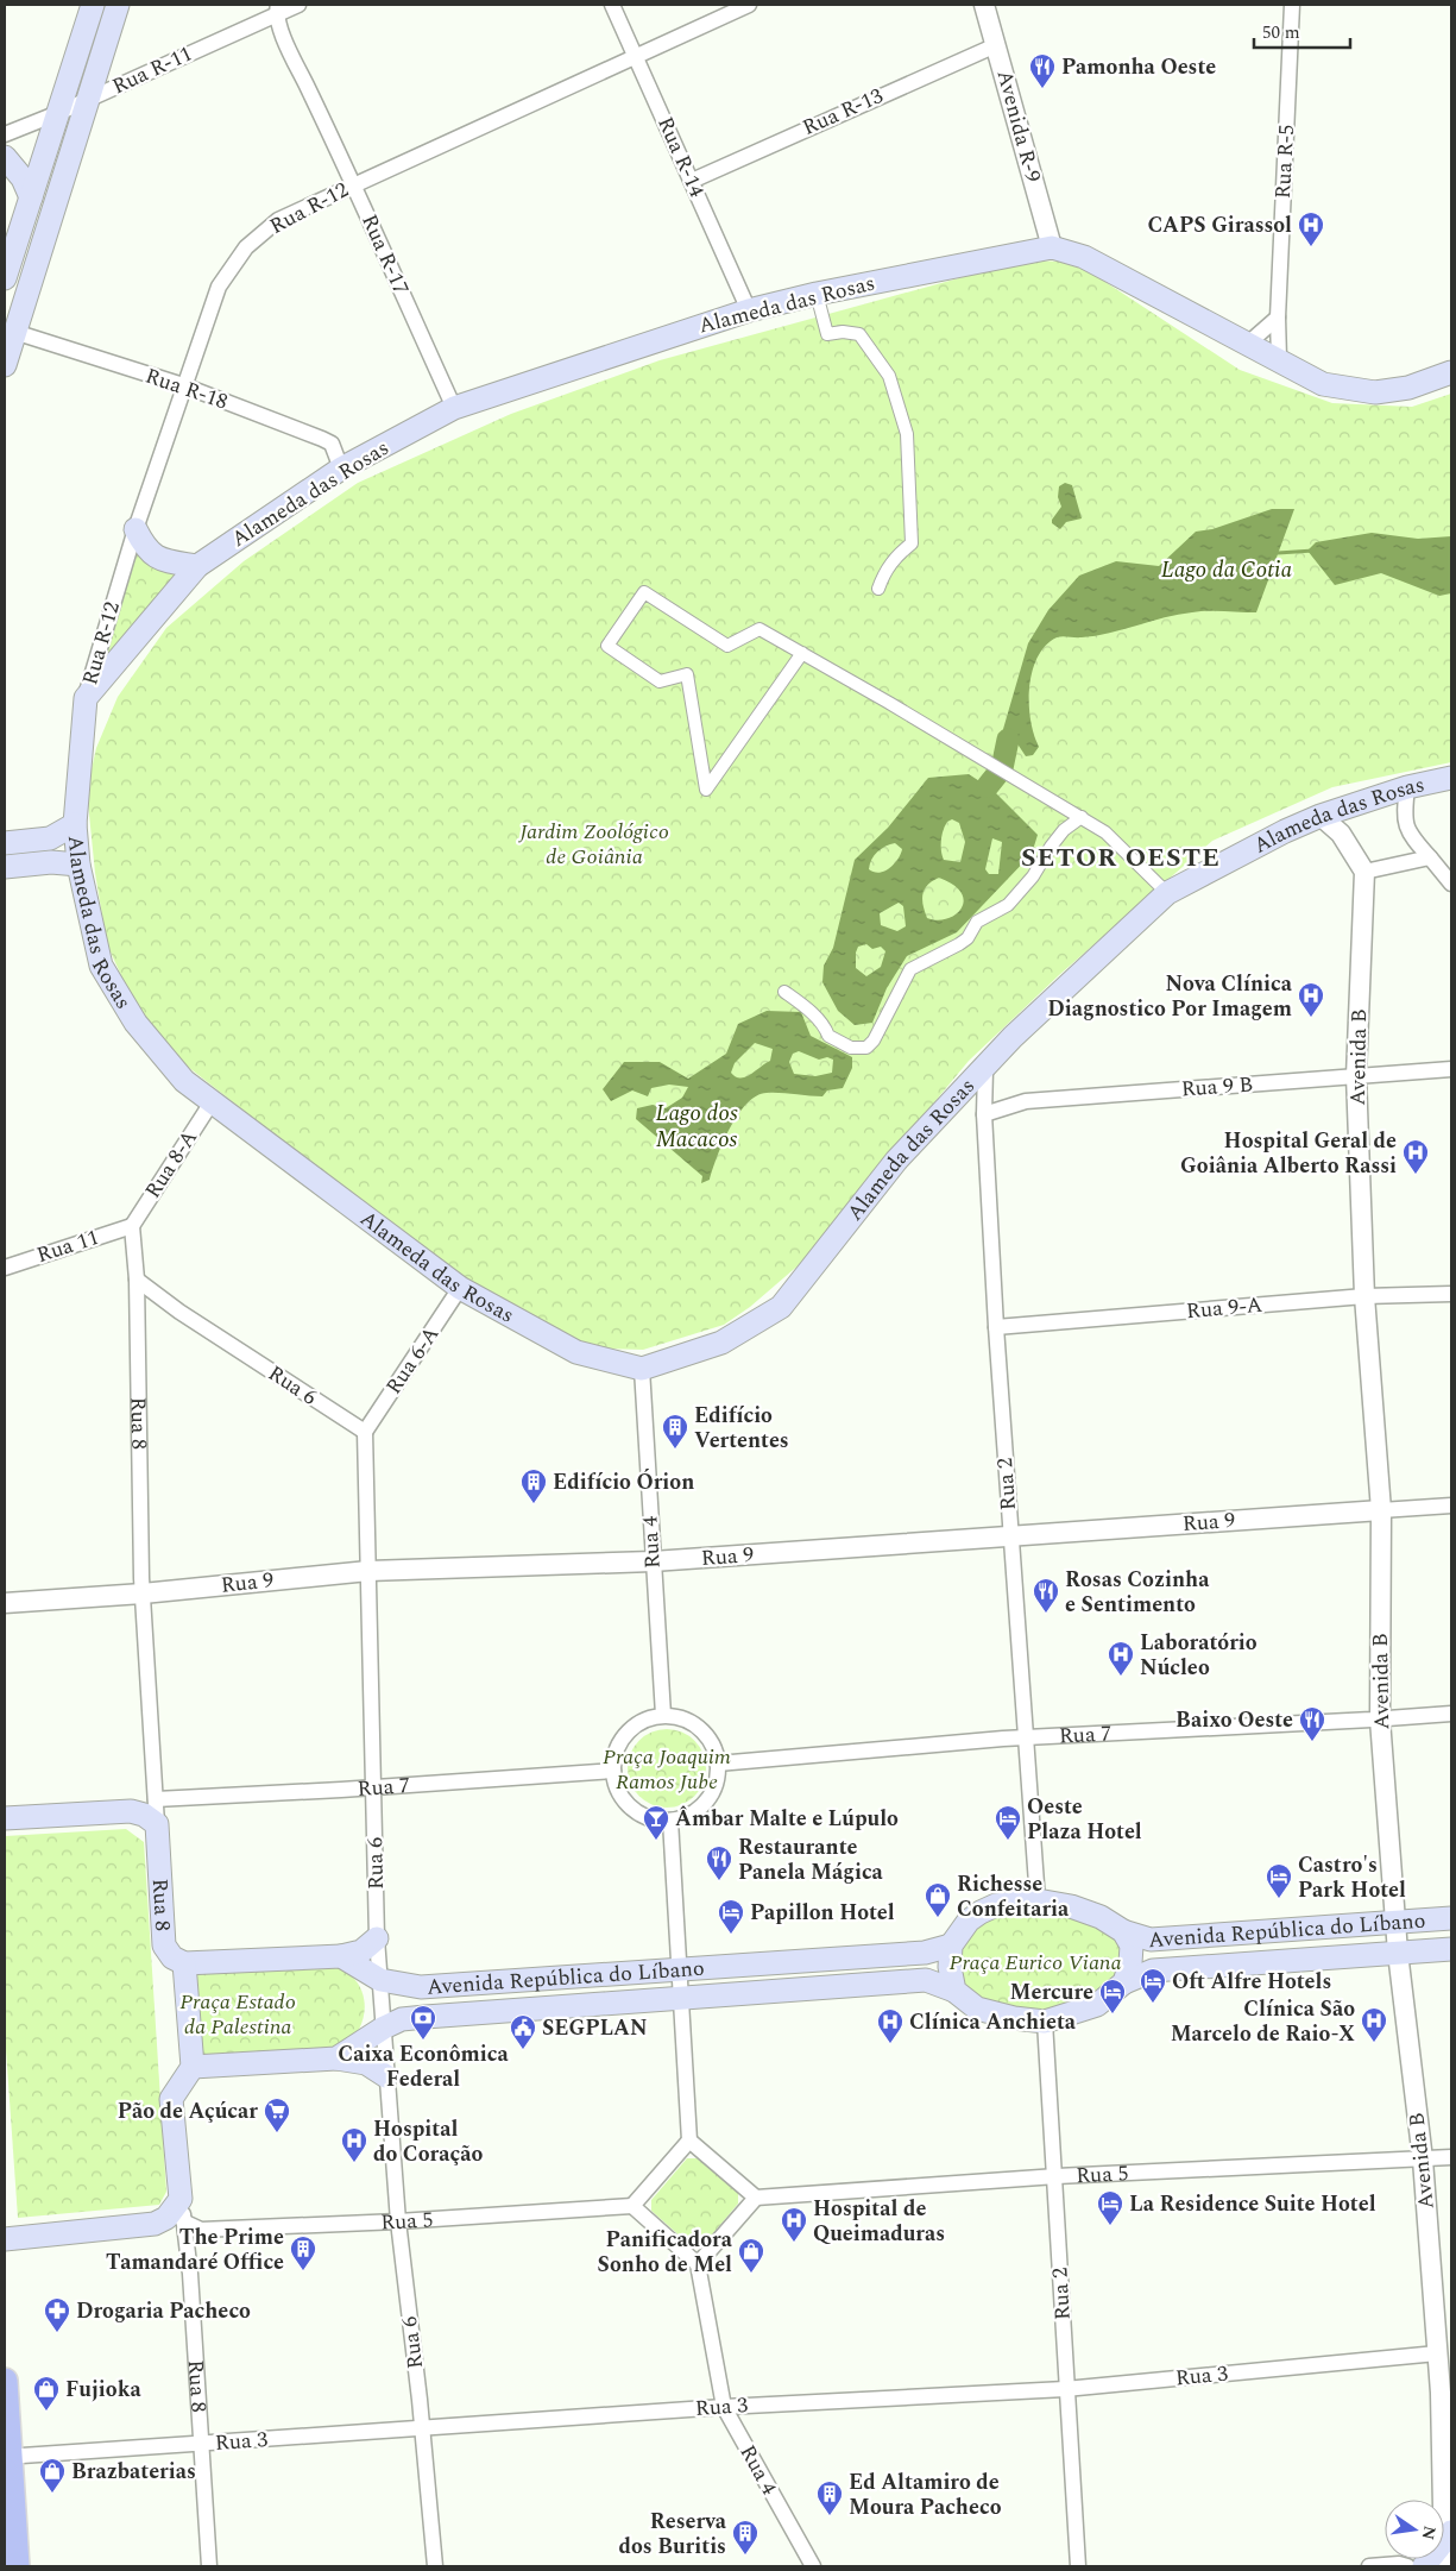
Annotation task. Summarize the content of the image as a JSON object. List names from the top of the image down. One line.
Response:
{"streets":{"main road":["Alameda das Rosas","Rua 8","Avenida República do Líbano"],"street":["Rua R-11","Rua R-13","Avenida R-9","Rua R-14","Rua R-5","Rua R-12","Rua R-17","Rua R-18","Avenida B","Rua 9 B","Rua 8-A","Rua 11","Rua 9-A","Rua 6-A","Rua 6","Rua 2","Rua 9","Rua 4","Rua 7","Rua 5","Rua 3"]},"crossings":[["Rua R-11","Rua R-17"],["Rua R-13","Avenida R-9"],["Rua R-13","Rua R-14"],["Avenida R-9","Alameda das Rosas"],["Rua R-14","Rua R-12"],["Rua R-14","Alameda das Rosas"],["Rua R-5","Alameda das Rosas"],["Rua R-12","Rua R-17"],["Rua R-12","Alameda das Rosas"],["Rua R-12","Rua R-18"],["Rua R-17","Alameda das Rosas"],["Alameda das Rosas","Rua R-18"],["Alameda das Rosas","Rua 8-A"],["Alameda das Rosas","Rua 6-A"],["Alameda das Rosas","Rua 2"],["Alameda das Rosas","Rua 4"],["Avenida B","Rua 9 B"],["Avenida B","Rua 9-A"],["Avenida B","Rua 9"],["Avenida B","Rua 7"],["Avenida B","Avenida República do Líbano"],["Avenida B","Rua 5"],["Avenida B","Rua 3"],["Rua 9 B","Rua 2"],["Rua 8-A","Rua 11"],["Rua 8-A","Rua 8"],["Rua 11","Rua 8"],["Rua 9-A","Rua 2"],["Rua 6-A","Rua 6"],["Rua 6","Rua 8"],["Rua 6","Rua 9"],["Rua 6","Rua 7"],["Rua 6","Avenida República do Líbano"],["Rua 6","Rua 5"],["Rua 6","Rua 3"],["Rua 8","Rua 9"],["Rua 8","Rua 7"],["Rua 8","Avenida República do Líbano"],["Rua 8","Rua 5"],["Rua 8","Rua 3"],["Rua 2","Rua 9"],["Rua 2","Rua 7"],["Rua 2","Avenida República do Líbano"],["Rua 2","Rua 5"],["Rua 2","Rua 3"],["Rua 9","Rua 4"],["Rua 4","Rua 7"],["Rua 4","Rua 3"]],"districts":["SETOR OESTE"],"water":["Lago da Cotia","Lago dos Macacos"],"parks":["Jardim Zoológico de Goiânia","Praça Joaquim Ramos Jube","Praça Eurico Viana","Praça Estado da Palestina"],"places":{"restaurant":["Pamonha Oeste","Rosas Cozinha e Sentimento","Baixo Oeste","Restaurante Panela Mágica"],"hospital":["CAPS Girassol","Nova Clínica Diagnostico Por Imagem","Hospital Geral de Goiânia Alberto Rassi","Laboratório Núcleo","Clínica São Marcelo de Raio-X","Clínica Anchieta","Hospital do Coração","Hospital de Queimaduras"],"building":["Edifício Vertentes","Edifício Órion","The Prime Tamandaré Office","Ed Altamiro de Moura Pacheco","Reserva dos Buritis"],"bar":["Âmbar Malte e Lúpulo"],"hotel":["Oeste Plaza Hotel","Castro's Park Hotel","Papillon Hotel","Oft Alfre Hotels","Mercure","La Residence Suite Hotel"],"shop":["Richesse Confeitaria","Panificadora Sonho de Mel","Fujioka","Brazbaterias"],"bank":["Caixa Econômica Federal"],"public building":["SEGPLAN"],"supermarket":["Pão de Açúcar"],"pharmacy":["Drogaria Pacheco"]},"scale_bar":"50 m","north":"right"}
